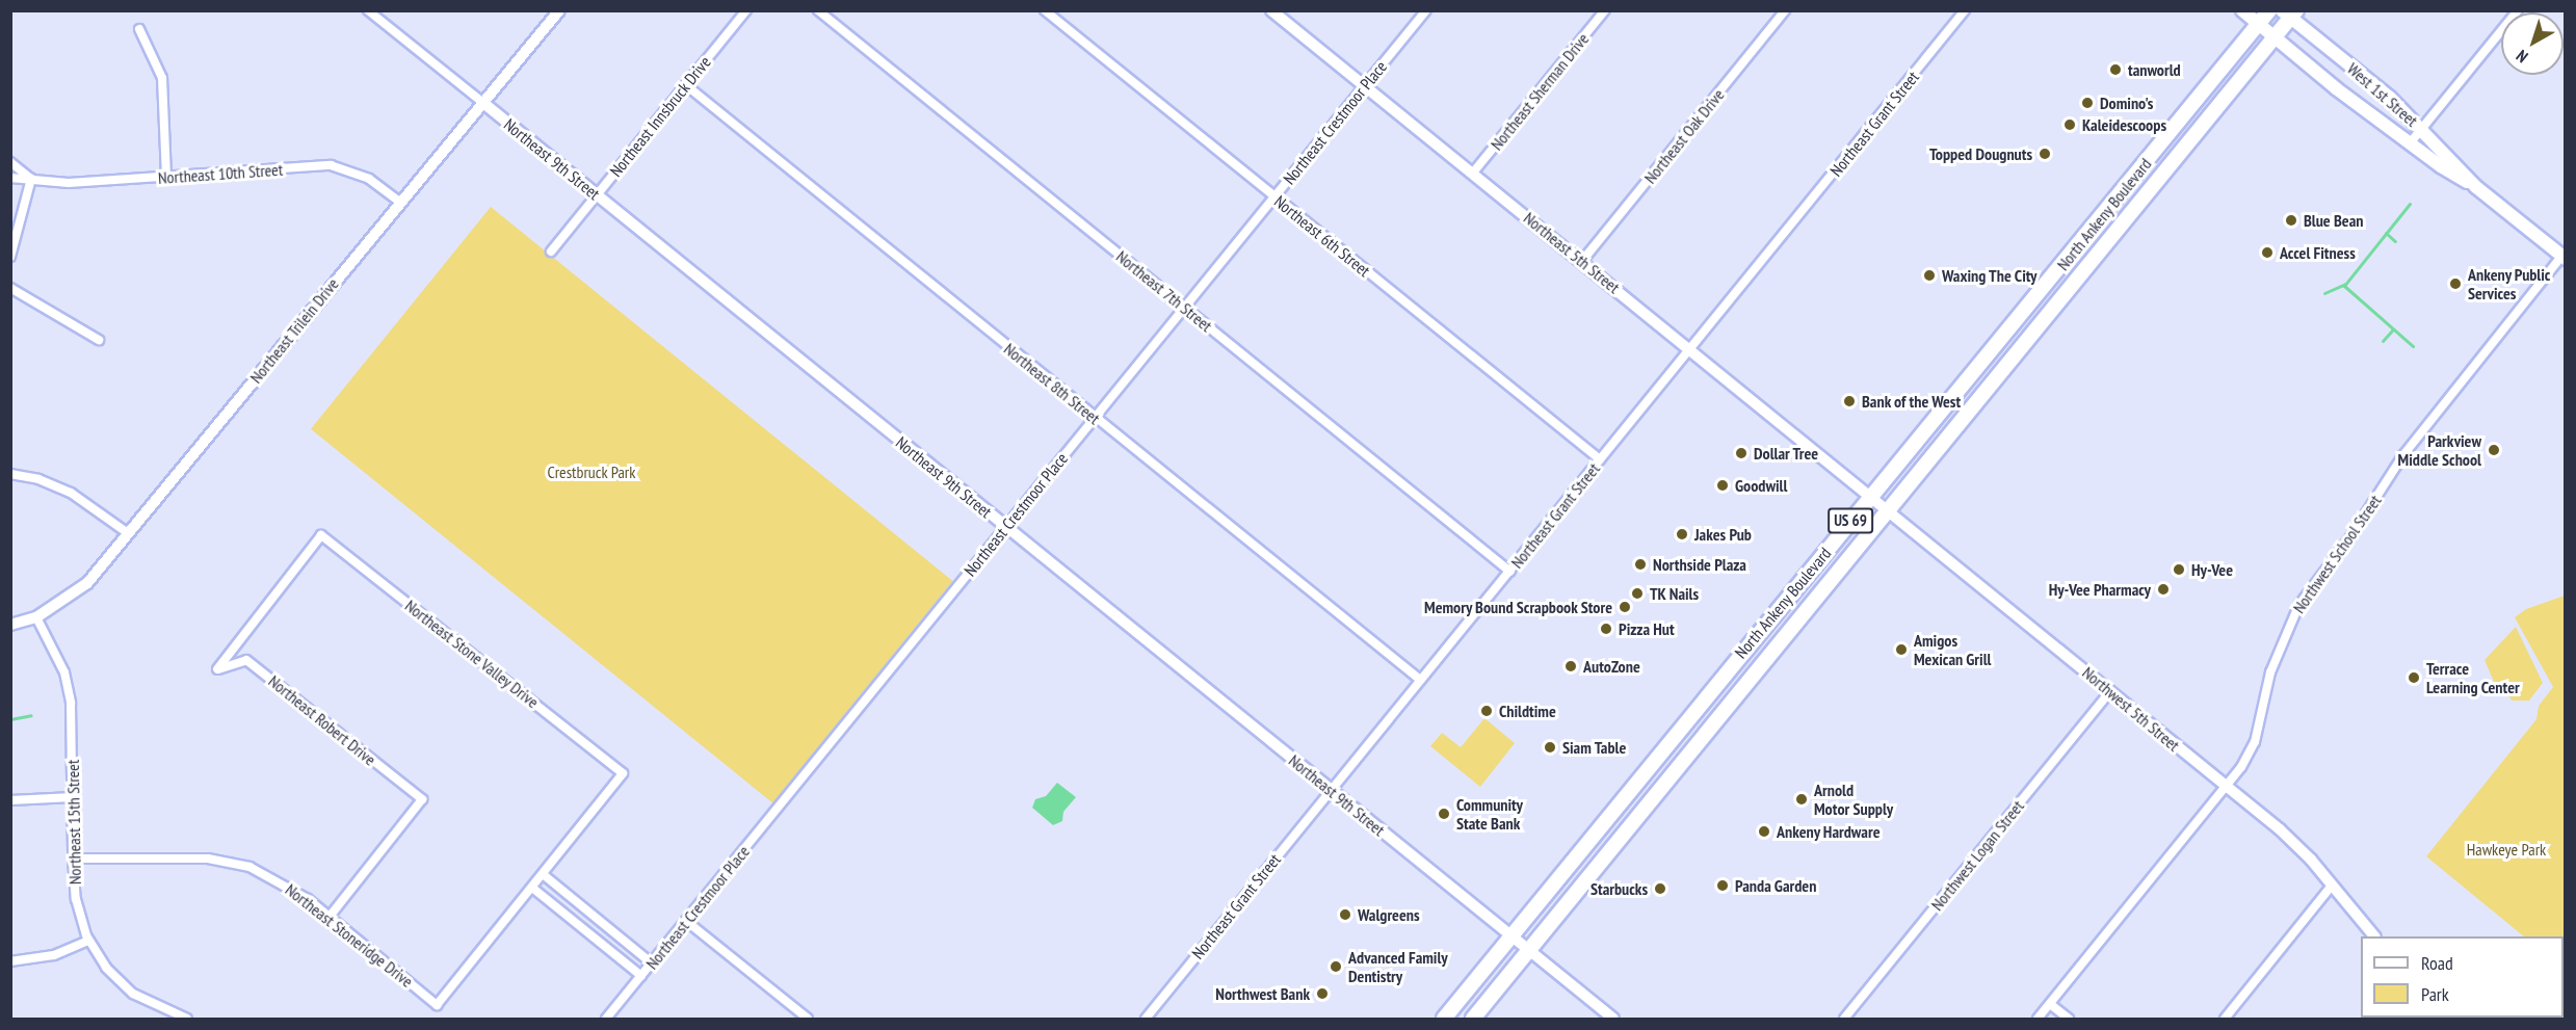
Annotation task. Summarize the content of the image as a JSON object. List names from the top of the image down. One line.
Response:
{"streets":{"main road":["West 1st Street","North Ankeny Boulevard","US 69"],"street":["Northeast Sherman Drive","Northeast Innsbruck Drive","Northeast Crestmoor Place","Northeast Grant Street","Northeast Oak Drive","Northeast 9th Street","Northeast 10th Street","Northeast 6th Street","Northeast 5th Street","Northeast 7th Street","Northeast Trilein Drive","Northeast 8th Street","Northwest School Street","Northeast Stone Valley Drive","Northwest 5th Street","Northeast Robert Drive","Northeast 15th Street","Northwest Logan Street","Northeast Stoneridge Drive"]},"crossings":[["Northeast Sherman Drive","Northeast 5th Street"],["West 1st Street","North Ankeny Boulevard"],["West 1st Street","Northwest School Street"],["Northeast Innsbruck Drive","Northeast 9th Street"],["Northeast Innsbruck Drive","Northeast 8th Street"],["Northeast Crestmoor Place","Northeast 9th Street"],["Northeast Crestmoor Place","Northeast 6th Street"],["Northeast Crestmoor Place","Northeast 5th Street"],["Northeast Crestmoor Place","Northeast 7th Street"],["Northeast Crestmoor Place","Northeast 8th Street"],["Northeast Grant Street","Northeast 9th Street"],["Northeast Grant Street","Northeast 6th Street"],["Northeast Grant Street","Northeast 5th Street"],["Northeast Grant Street","Northeast 7th Street"],["Northeast Grant Street","Northeast 8th Street"],["Northeast Oak Drive","Northeast 5th Street"],["Northeast 9th Street","North Ankeny Boulevard"],["Northeast 9th Street","Northeast Trilein Drive"],["Northeast 10th Street","Northeast Trilein Drive"],["North Ankeny Boulevard","Northeast 5th Street"],["North Ankeny Boulevard","Northwest 5th Street"],["Northeast 5th Street","Northwest 5th Street"],["Northeast Trilein Drive","Northeast 15th Street"],["Northwest School Street","Northwest 5th Street"],["Northeast Stone Valley Drive","Northeast Robert Drive"],["Northwest 5th Street","Northwest Logan Street"],["Northeast Robert Drive","Northeast Stoneridge Drive"],["Northeast 15th Street","Northeast Stoneridge Drive"]],"parks":["Crestbruck Park","Hawkeye Park"],"places":["tanworld","Domino's","Kaleidescoops","Topped Dougnuts","Blue Bean","Accel Fitness","Waxing The City","Ankeny Public Services","Bank of the West","Parkview Middle School","Dollar Tree","Goodwill","Jakes Pub","Northside Plaza","Hy-Vee","Hy-Vee Pharmacy","TK Nails","Memory Bound Scrapbook Store","Pizza Hut","Amigos Mexican Grill","AutoZone","Terrace Learning Center","Childtime","Siam Table","Arnold Motor Supply","Community State Bank","Ankeny Hardware","Panda Garden","Starbucks","Walgreens","Advanced Family Dentistry","Northwest Bank"],"legend":["Road","Park"],"north":"bottom left"}
